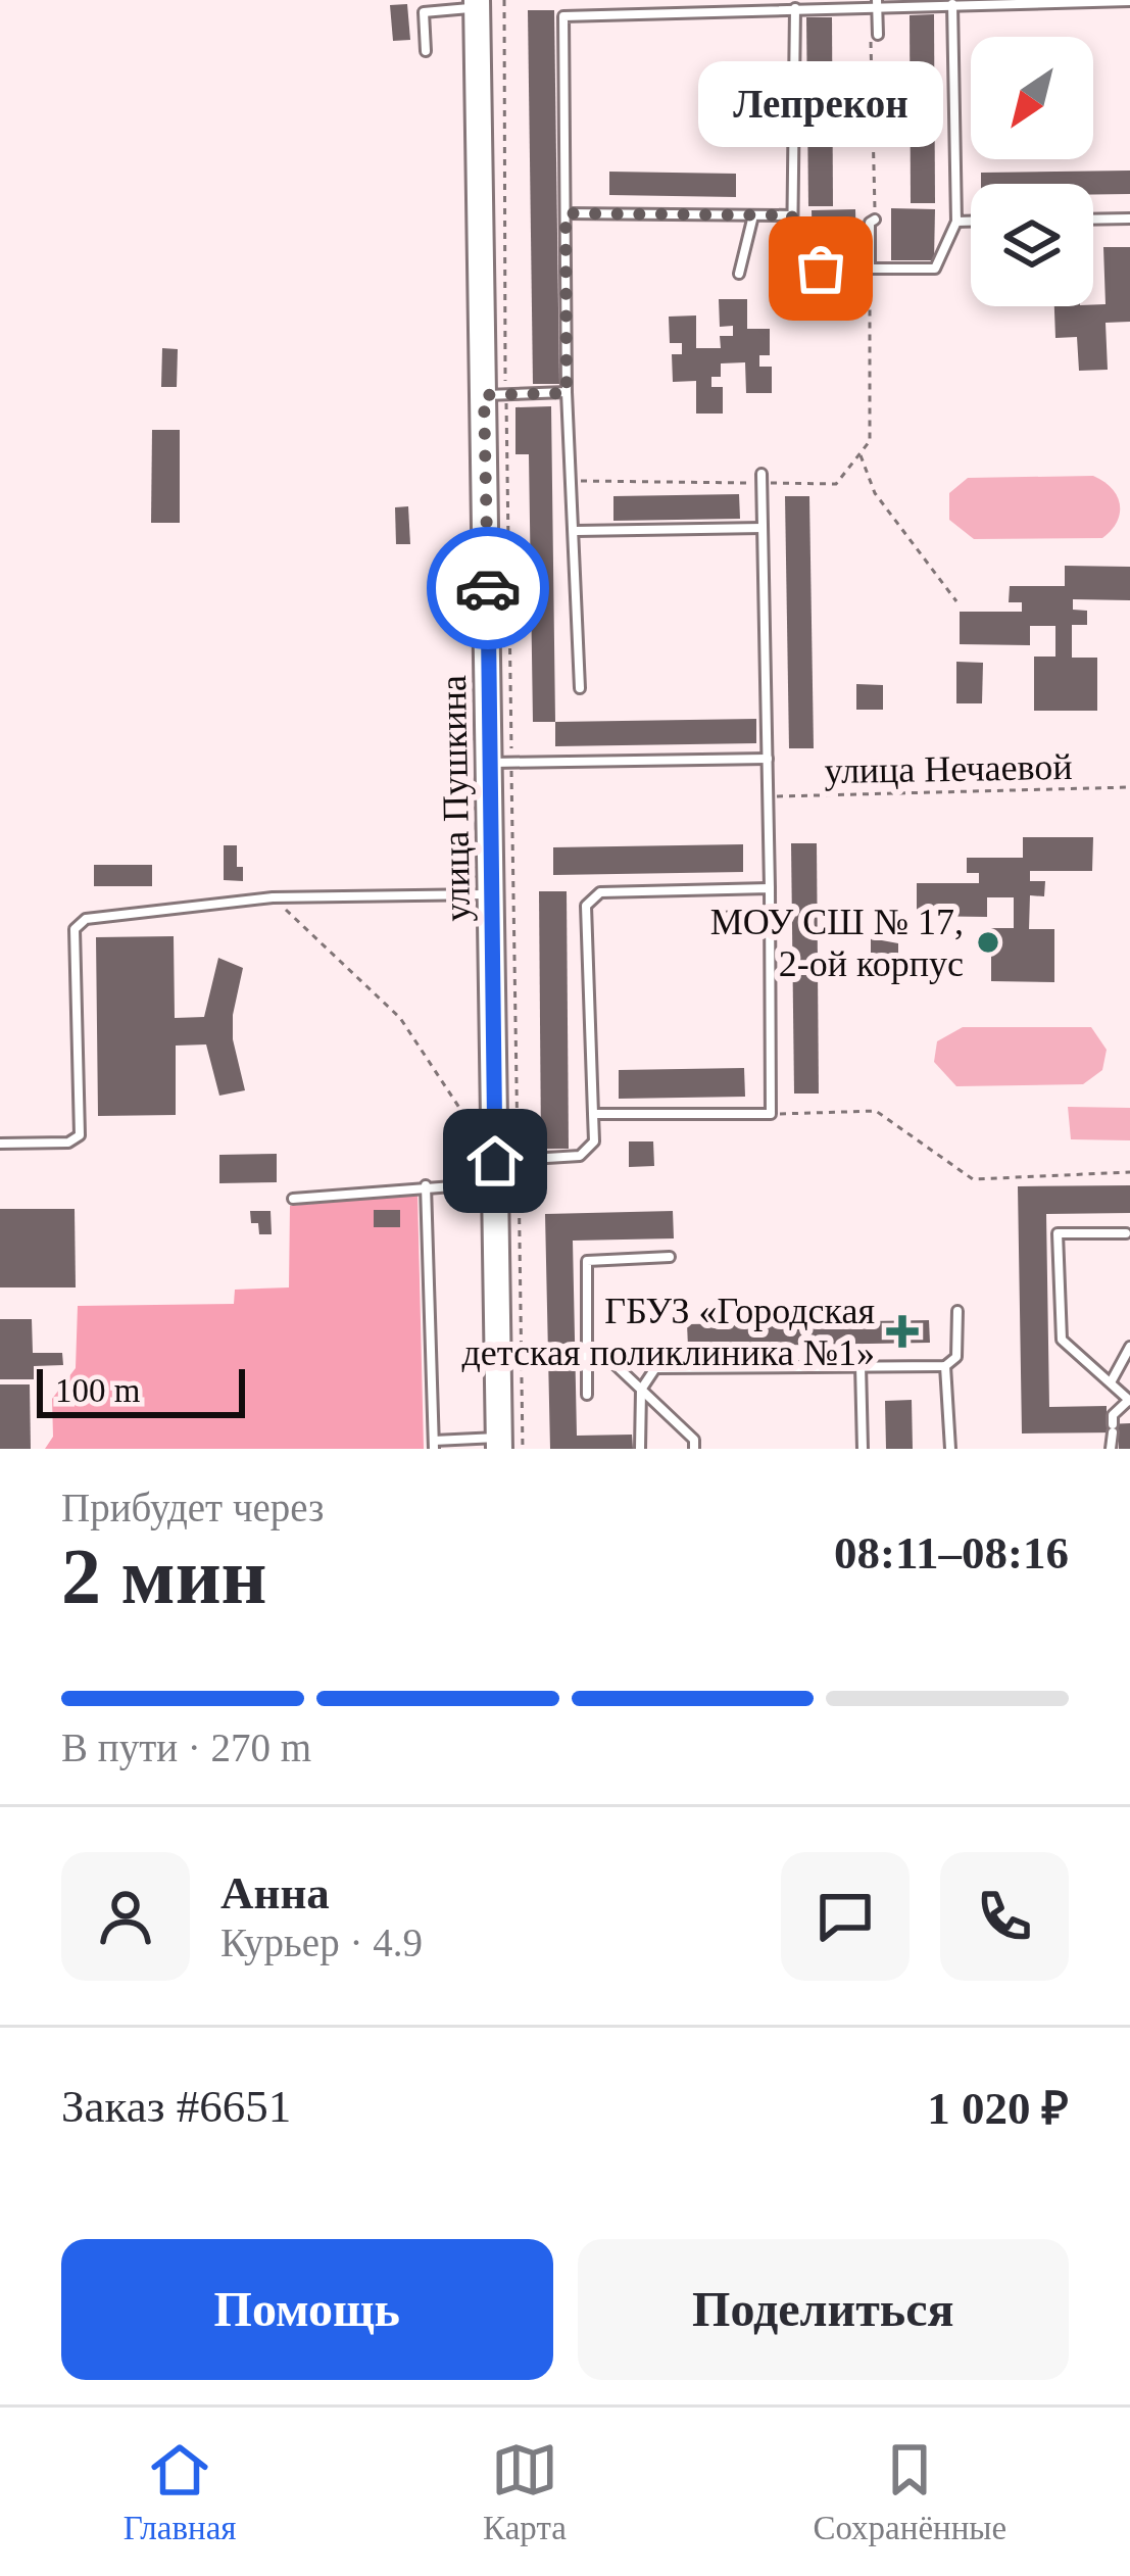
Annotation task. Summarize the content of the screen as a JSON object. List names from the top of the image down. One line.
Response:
{"streets":{"street":["улица Пушкина"],"path":["улица Нечаевой"]},"places":{"other":["Лепрекон","МОУ СШ № 17, 2-ой корпус"],"health":["ГБУЗ «Городская детская поликлиника №1»"]},"scale_bar":"100 m","north":"bottom left","page":{"bubble":"Лепрекон","scale":"100 m","heading":["2 мин","Прибудет через","08:11–08:16"],"panel":["Анна","Курьер · 4.9","Заказ #6651","1 020 ₽"],"bar":"В пути · 270 m","buttons":["Помощь","Поделиться"],"tabs":["Главная","Карта","Сохранённые"]}}
